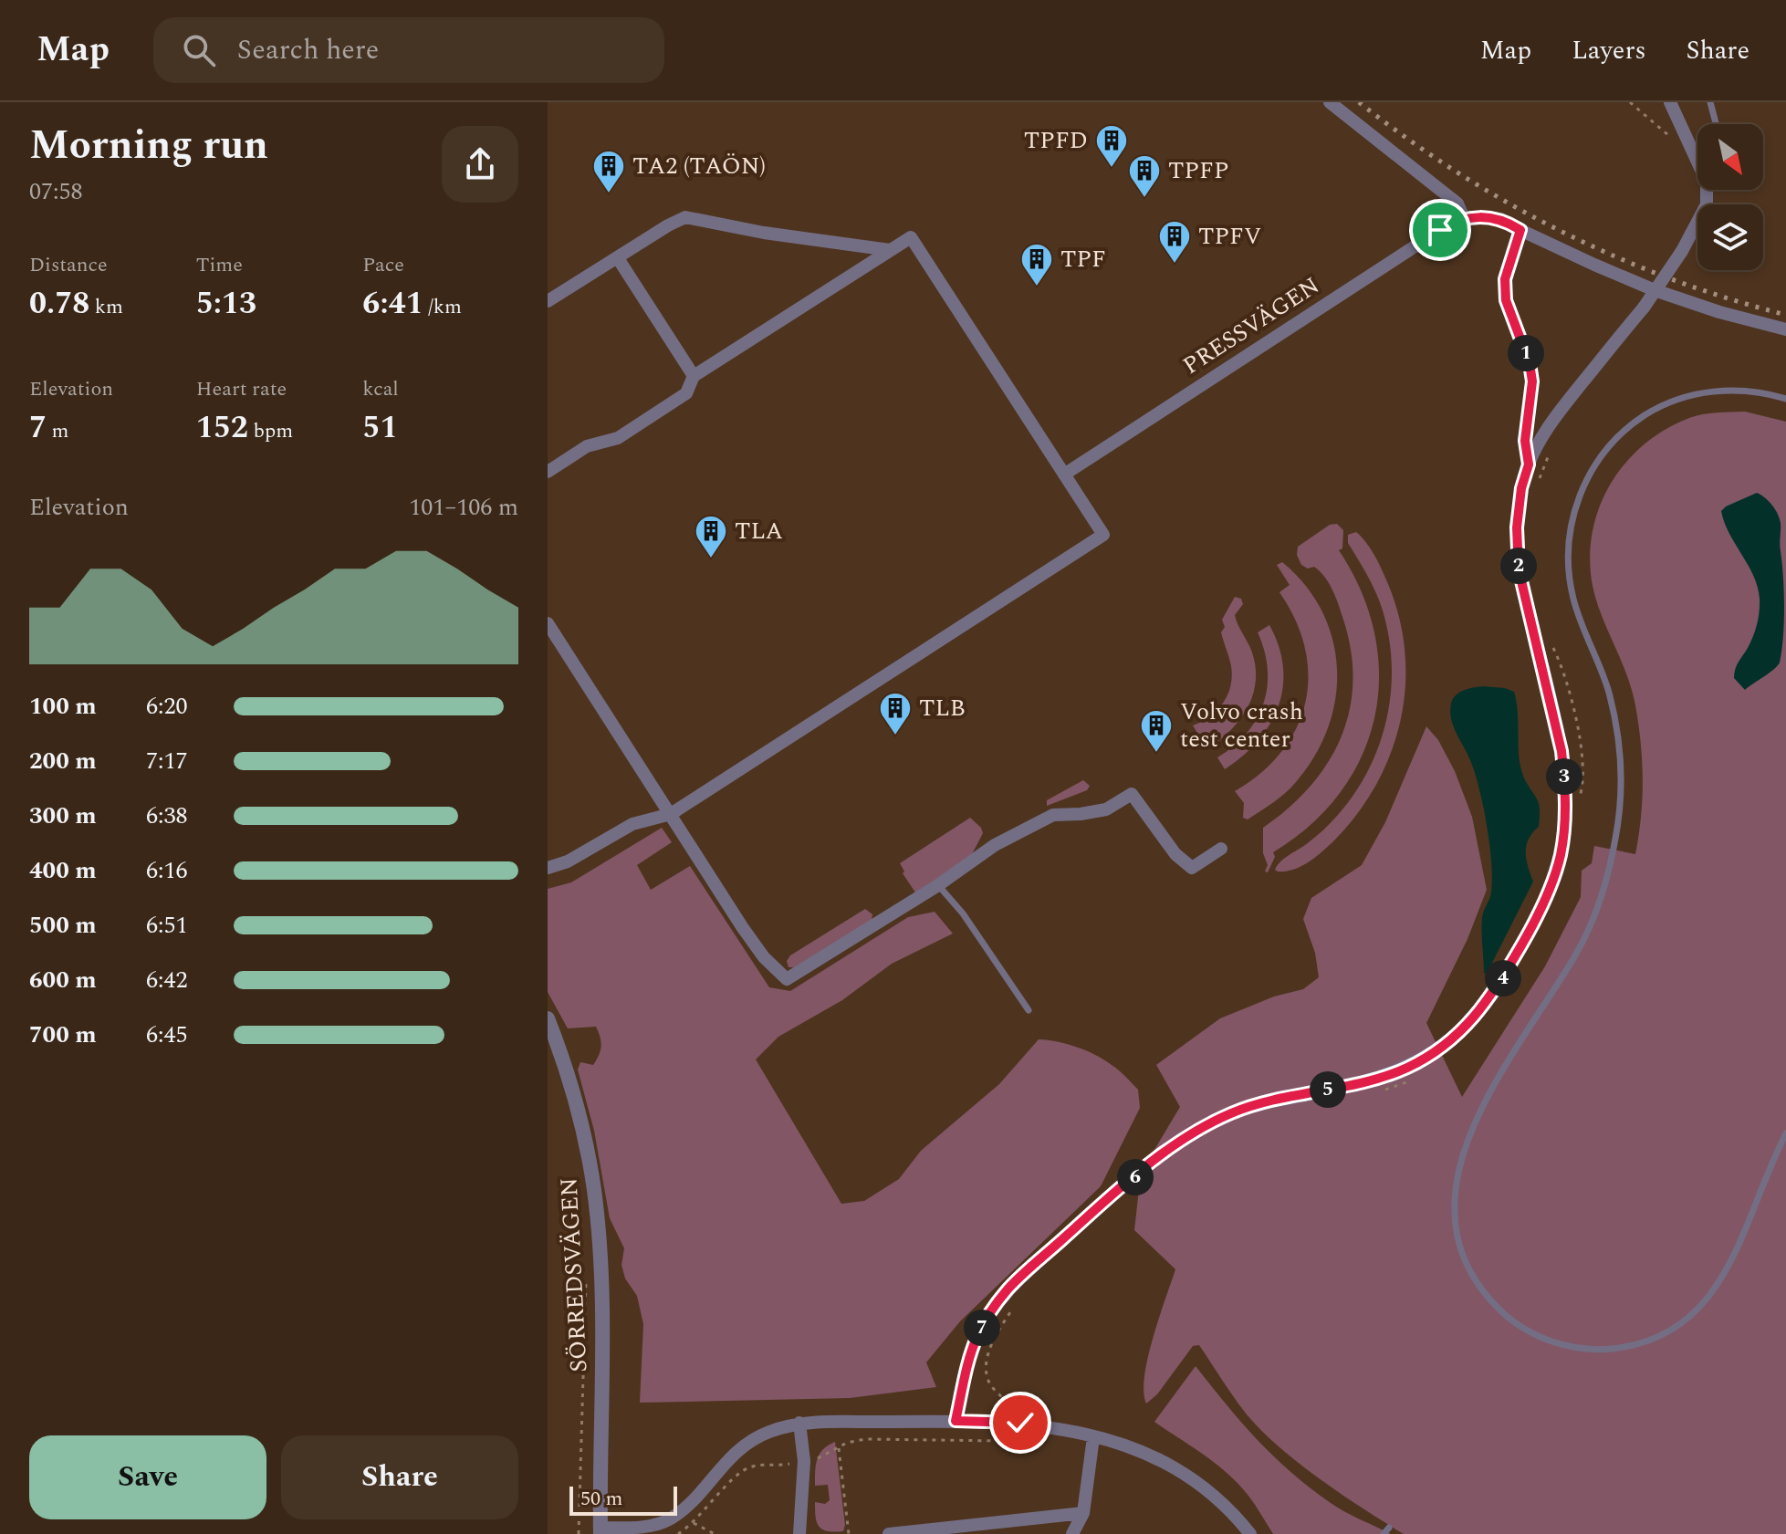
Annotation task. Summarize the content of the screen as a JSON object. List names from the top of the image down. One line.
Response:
{"streets":{"street":["PRESSVÄGEN","SÖRREDSVÄGEN"]},"places":{"building":["TPFD","TA2 (TAÖN)","TPFP","TPFV","TPF","TLA","TLB","Volvo crash test center"]},"scale_bar":"50 m","north":"bottom right","page":{"header":"Map","search":"Search here","nav":["Map","Layers","Share"],"heading":["Morning run","07:58"],"stats":[["Distance","0.78 km"],["Time","5:13"],["Pace","6:41 /km"],["Elevation","7 m"],["Heart rate","152 bpm"],["kcal","51"]],"pins":["1","2","3","4","5","6","7"],"chart":["Elevation","101–106 m"],"list":[{"name":"100 m","note":"6:20"},{"name":"200 m","note":"7:17"},{"name":"300 m","note":"6:38"},{"name":"400 m","note":"6:16"},{"name":"500 m","note":"6:51"},{"name":"600 m","note":"6:42"},{"name":"700 m","note":"6:45"}],"buttons":["Save","Share"],"scale":"50 m"}}
